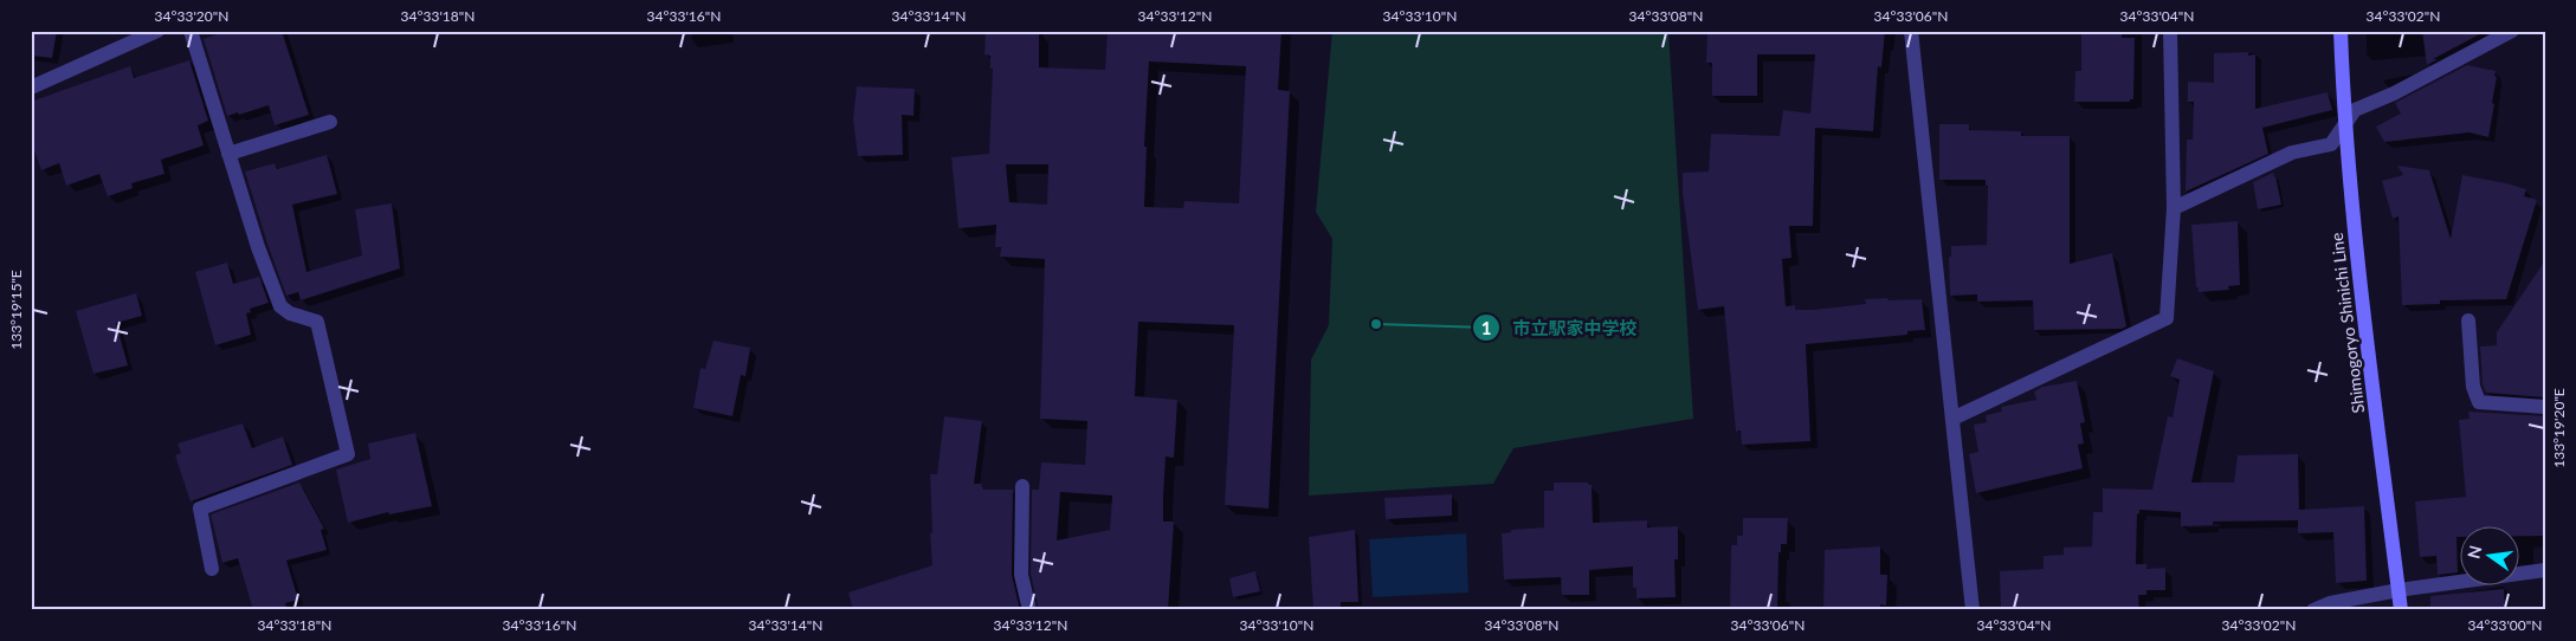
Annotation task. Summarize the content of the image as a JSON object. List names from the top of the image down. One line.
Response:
{"streets":{"main road":["Shimogoryo Shinichi Line"]},"places":["市立駅家中学校"],"north":"left","coordinates":["34°33'20\"N","34°33'18\"N","34°33'16\"N","34°33'14\"N","34°33'12\"N","34°33'10\"N","34°33'08\"N","34°33'06\"N","34°33'04\"N","34°33'02\"N","133°19'15\"E","133°19'20\"E","34°33'00\"N"]}
